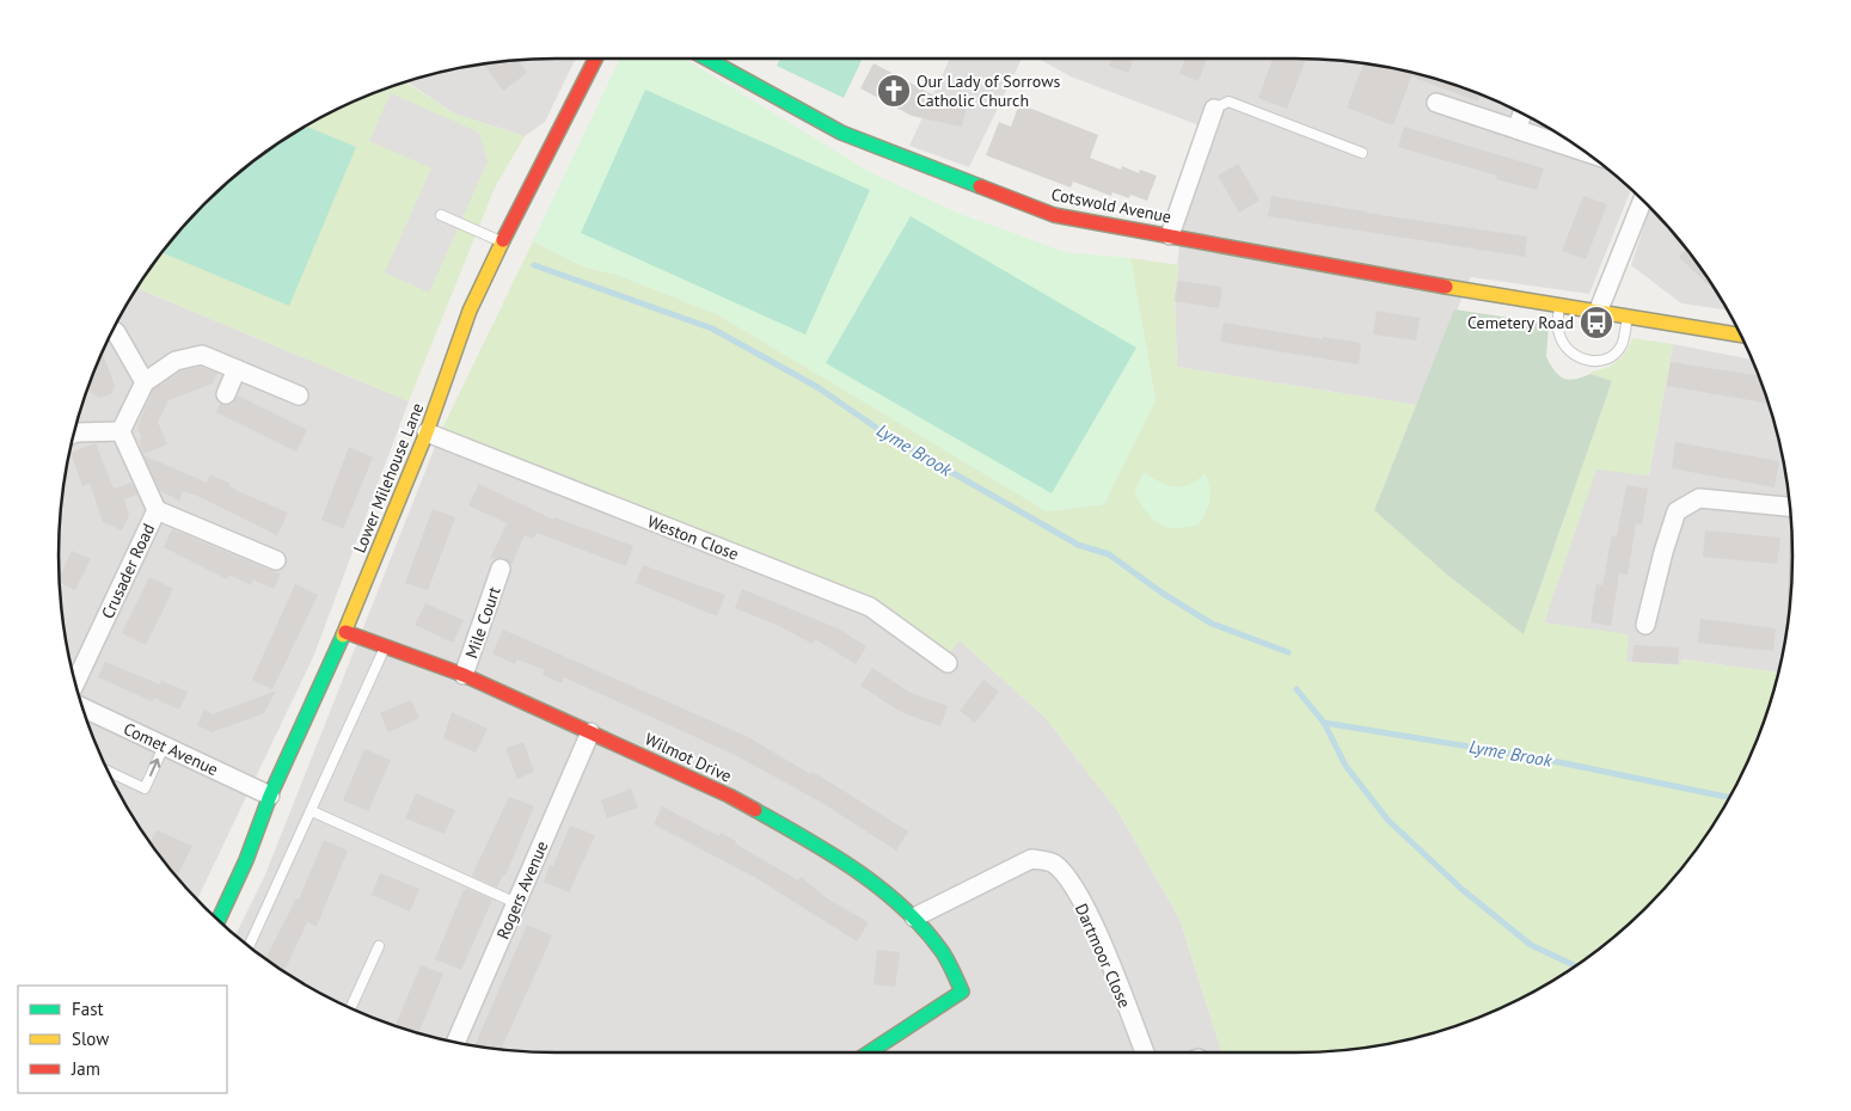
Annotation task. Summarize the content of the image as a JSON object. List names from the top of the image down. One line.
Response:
{"streets":{"street":["Cotswold Avenue","Lower Milehouse Lane","Weston Close","Crusader Road","Mile Court","Comet Avenue","Wilmot Drive","Rogers Avenue","Dartmoor Close"]},"crossings":[["Lower Milehouse Lane","Weston Close"],["Lower Milehouse Lane","Comet Avenue"],["Lower Milehouse Lane","Wilmot Drive"],["Mile Court","Wilmot Drive"],["Wilmot Drive","Rogers Avenue"],["Wilmot Drive","Dartmoor Close"]],"water":["Lyme Brook"],"places":{"church":["Our Lady of Sorrows Catholic Church"],"bus stop":["Cemetery Road"]},"legend":["Fast","Slow","Jam"]}
